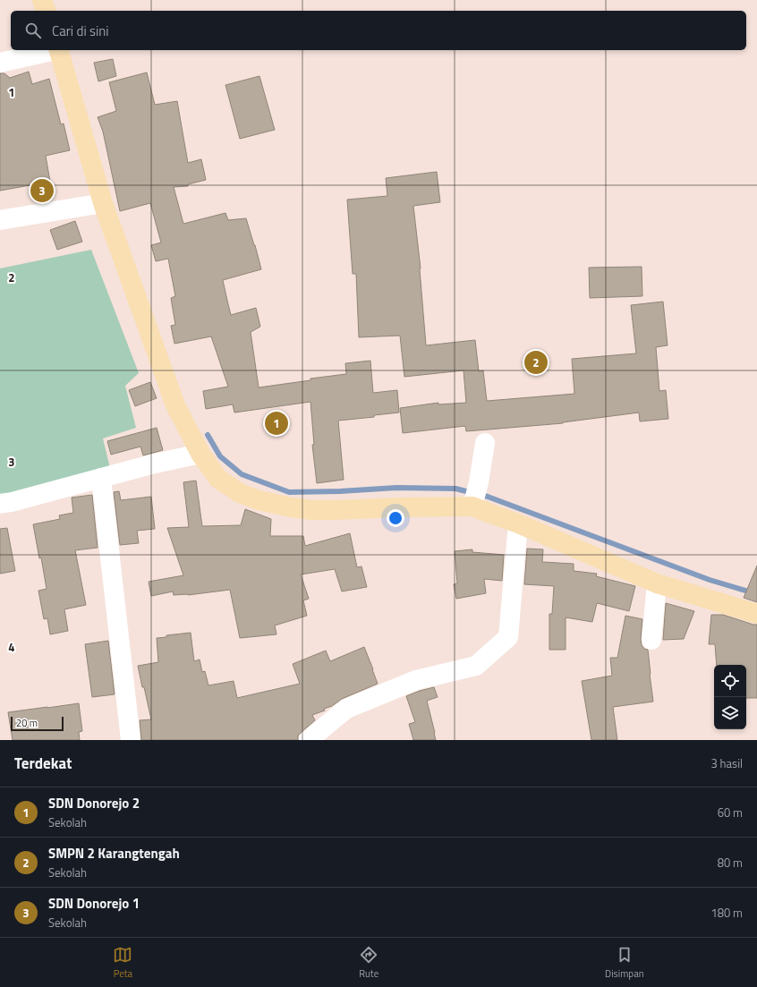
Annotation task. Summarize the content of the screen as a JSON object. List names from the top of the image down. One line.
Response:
{"scale_bar":"20 m","page":{"search":"Cari di sini","pins":["3","2","1"],"scale":"20 m","heading":["Terdekat","3 hasil"],"list":[{"mark":"1","name":"SDN Donorejo 2","note":"Sekolah","value":"60 m"},{"mark":"2","name":"SMPN 2 Karangtengah","note":"Sekolah","value":"80 m"},{"mark":"3","name":"SDN Donorejo 1","note":"Sekolah","value":"180 m"}],"nav":["Peta","Rute","Disimpan"]},"grid":{"rows":["1","2","3","4"]}}
